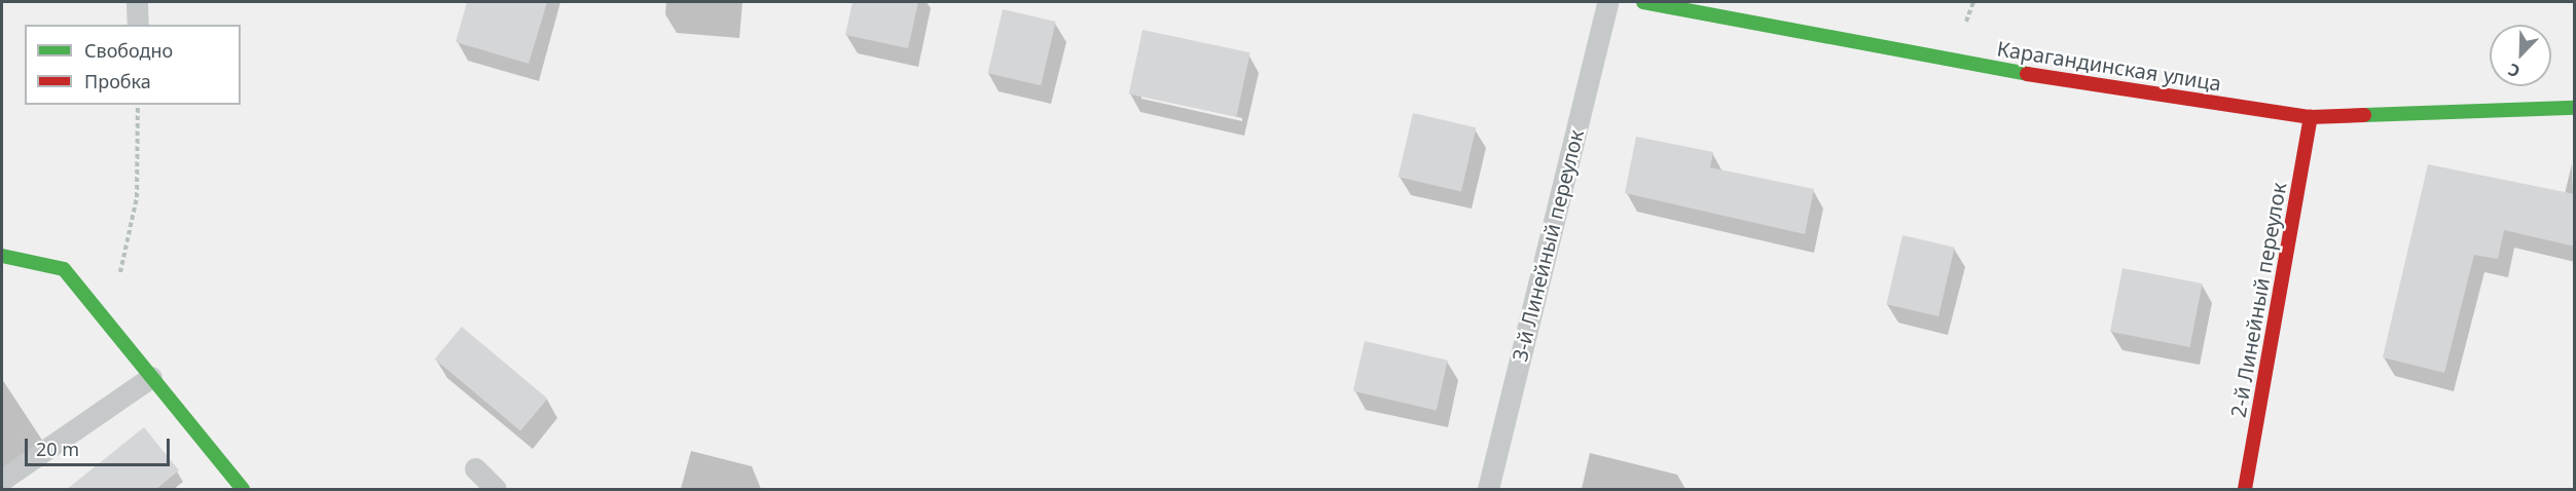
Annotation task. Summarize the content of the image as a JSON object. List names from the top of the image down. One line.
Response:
{"streets":{"street":["Карагандинская улица","2-й Линейный переулок"],"lane":["3-й Линейный переулок"]},"crossings":[["Карагандинская улица","2-й Линейный переулок"]],"legend":["Свободно","Пробка"],"scale_bar":"20 m","north":"bottom left"}
